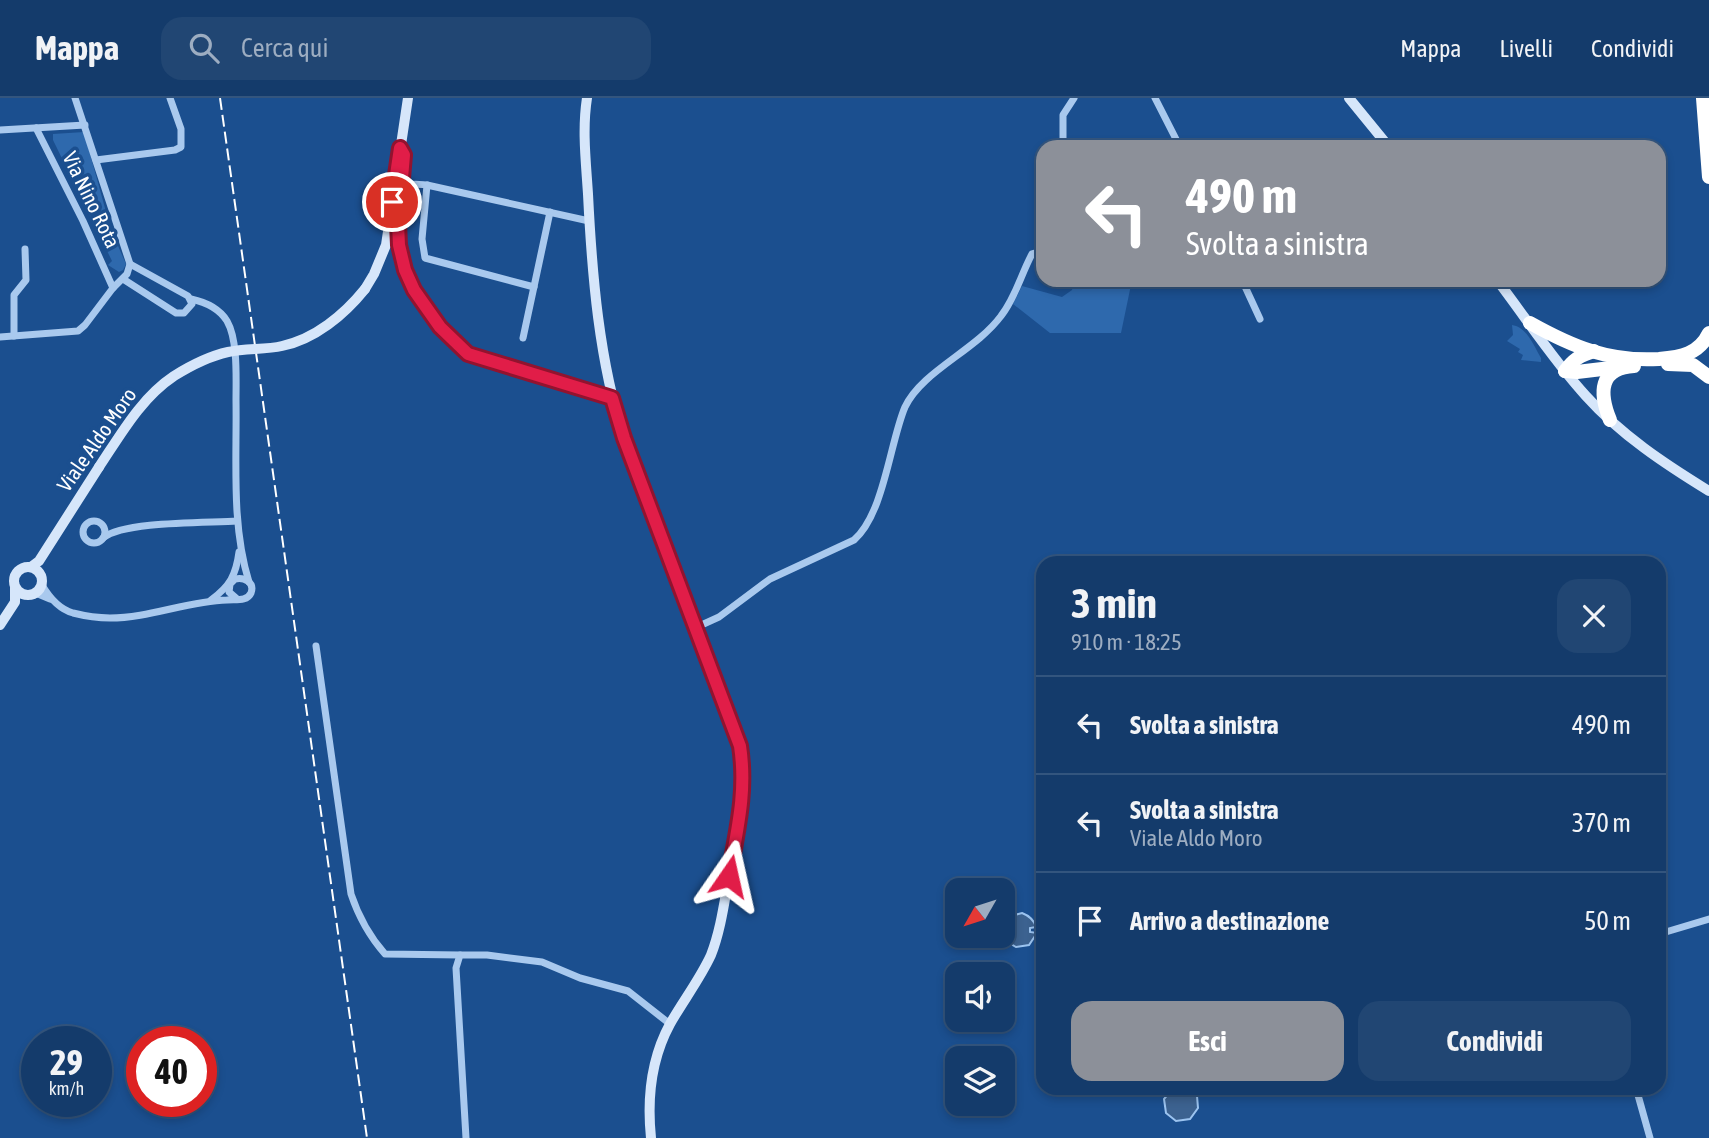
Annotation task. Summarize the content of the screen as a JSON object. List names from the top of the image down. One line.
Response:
{"streets":{"street":["Via Nino Rota","Viale Aldo Moro"]},"north":"bottom left","page":{"header":"Mappa","search":"Cerca qui","nav":["Mappa","Livelli","Condividi"],"turn":["490 m","Svolta a sinistra"],"heading":["3 min","910 m · 18:25"],"list":[{"name":"Svolta a sinistra","value":"490 m"},{"name":"Svolta a sinistra","note":"Viale Aldo Moro","value":"370 m"},{"name":"Arrivo a destinazione","value":"50 m"}],"buttons":["Esci","Condividi"],"speed":"29 km/h","limit":"40"}}
